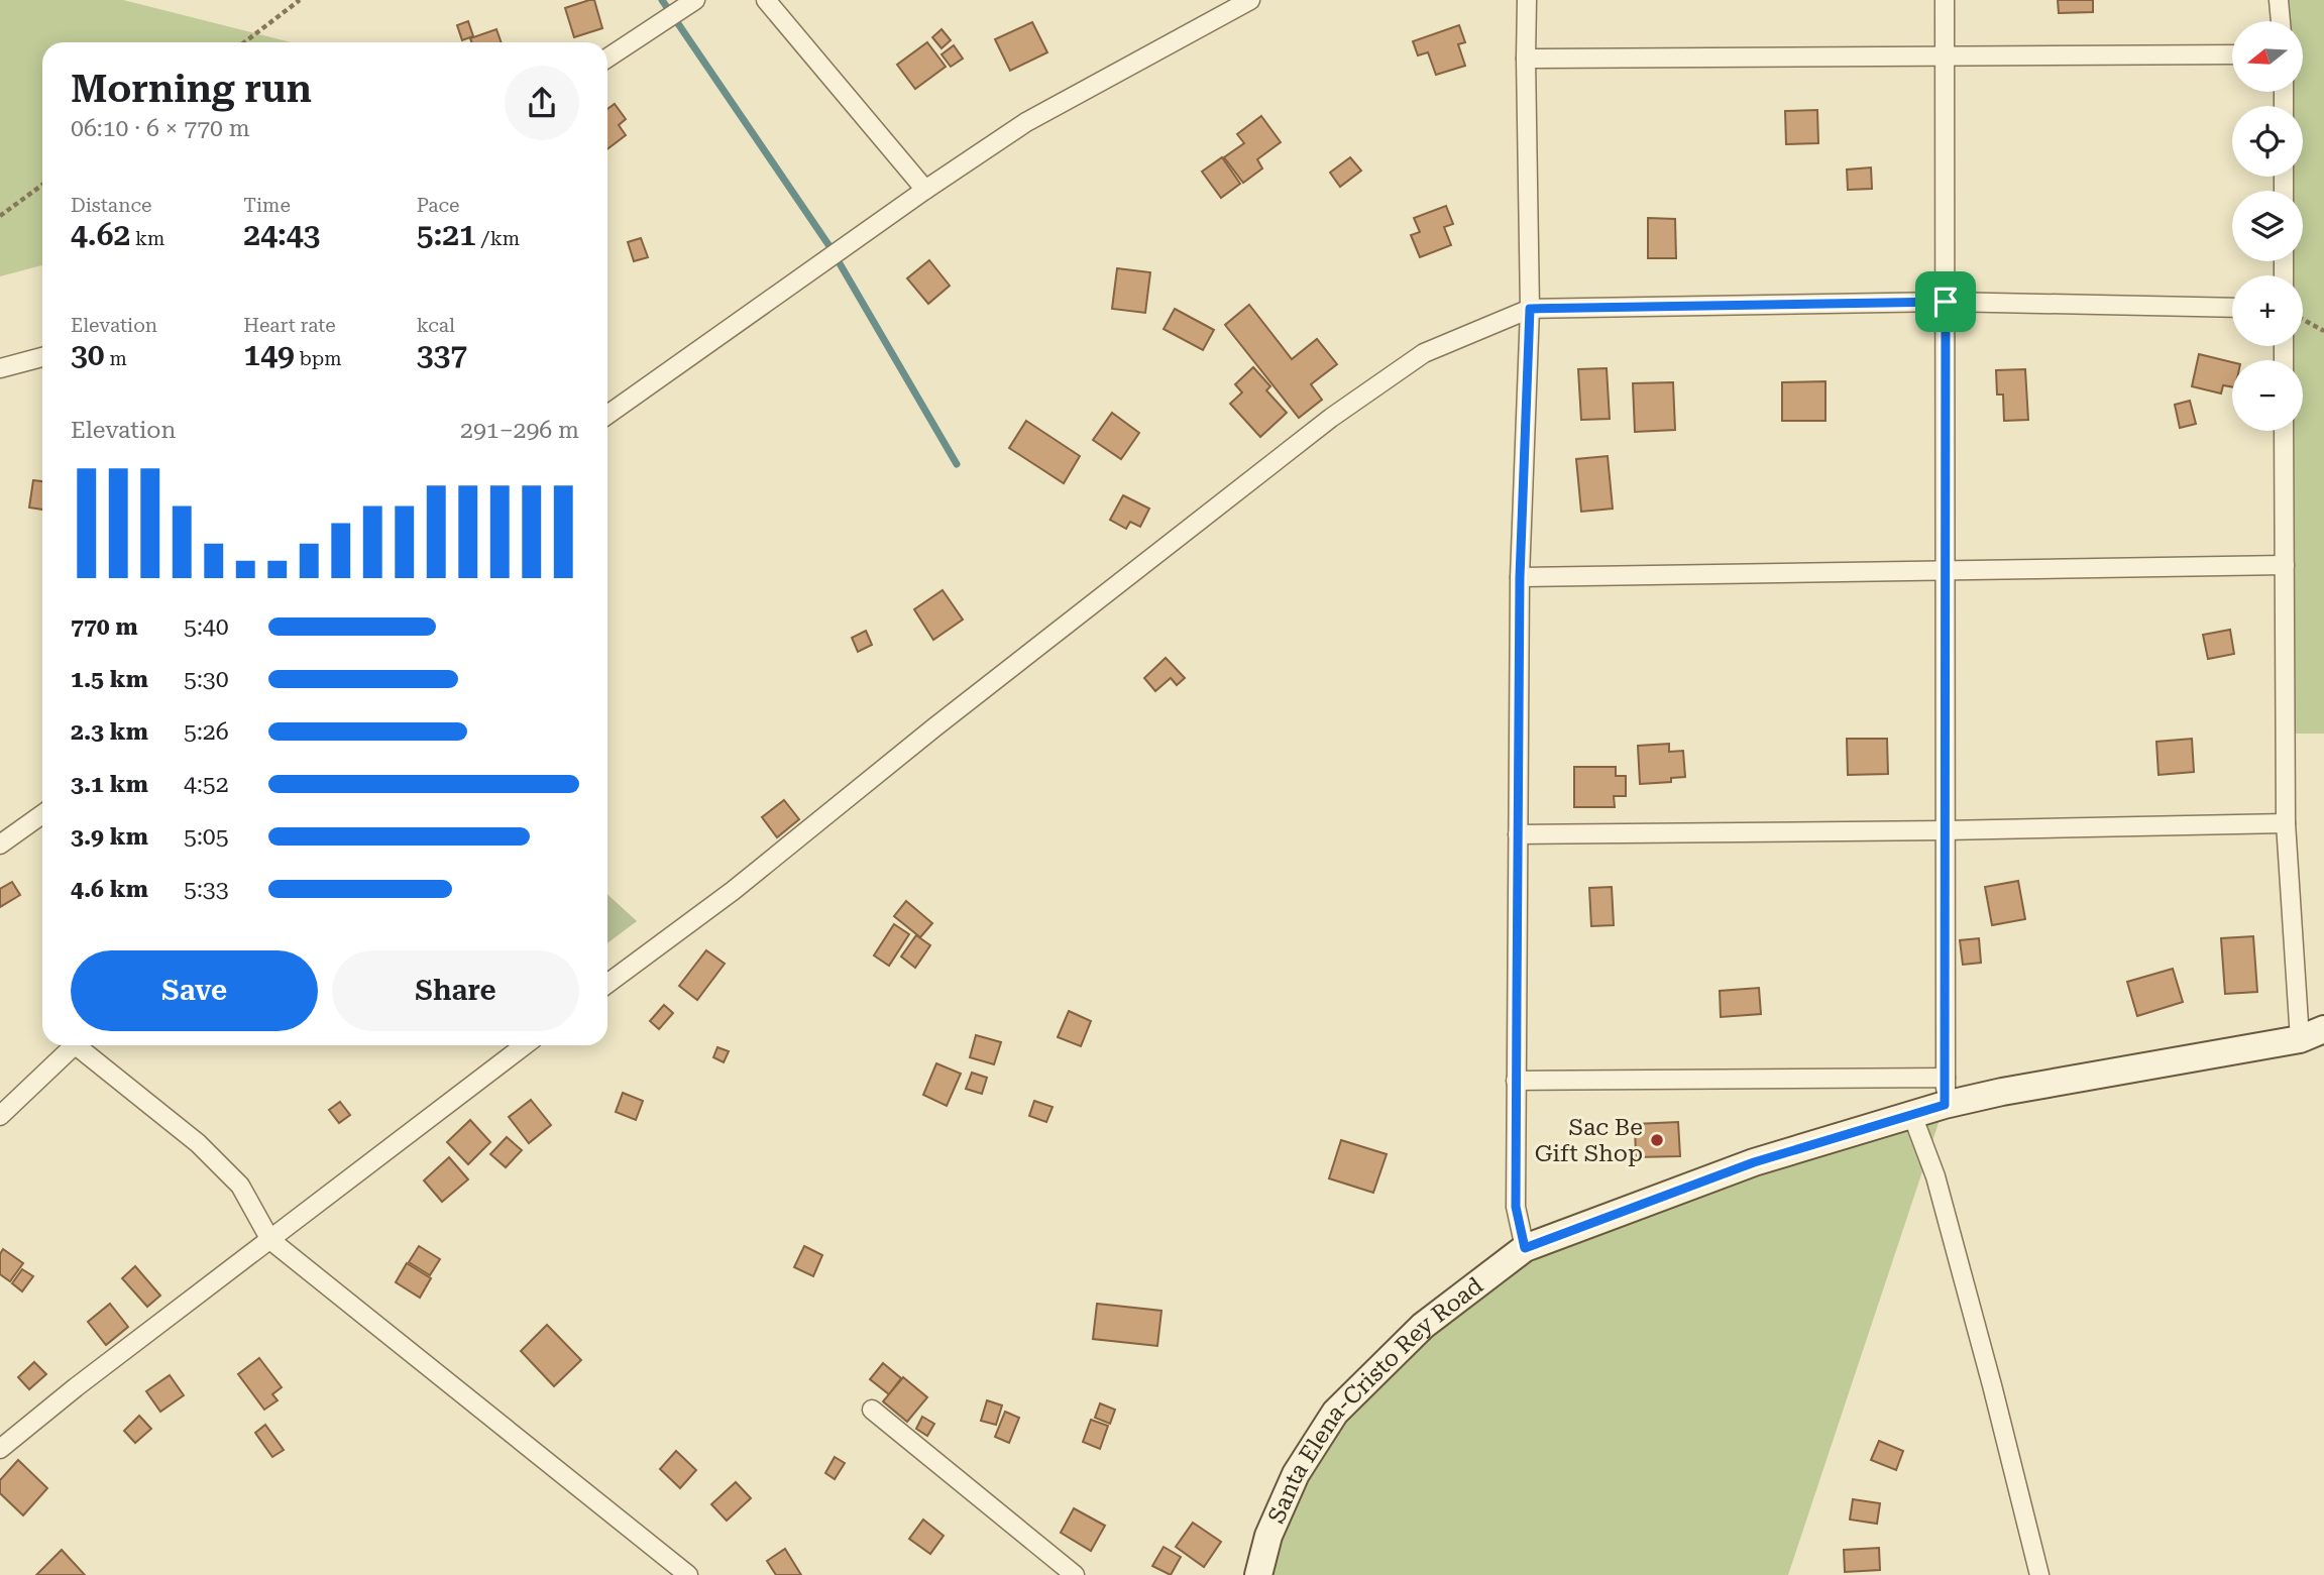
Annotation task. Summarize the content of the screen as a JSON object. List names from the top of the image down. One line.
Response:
{"streets":{"main road":["Santa Elena-Cristo Rey Road"]},"places":["Sac Be Gift Shop"],"north":"left","page":{"map_buttons":["+","−"],"heading":["Morning run","06:10 · 6 × 770 m"],"stats":[["Distance","4.62 km"],["Time","24:43"],["Pace","5:21 /km"],["Elevation","30 m"],["Heart rate","149 bpm"],["kcal","337"]],"chart":["Elevation","291–296 m"],"list":[{"name":"770 m","note":"5:40"},{"name":"1.5 km","note":"5:30"},{"name":"2.3 km","note":"5:26"},{"name":"3.1 km","note":"4:52"},{"name":"3.9 km","note":"5:05"},{"name":"4.6 km","note":"5:33"}],"buttons":["Save","Share"]}}
